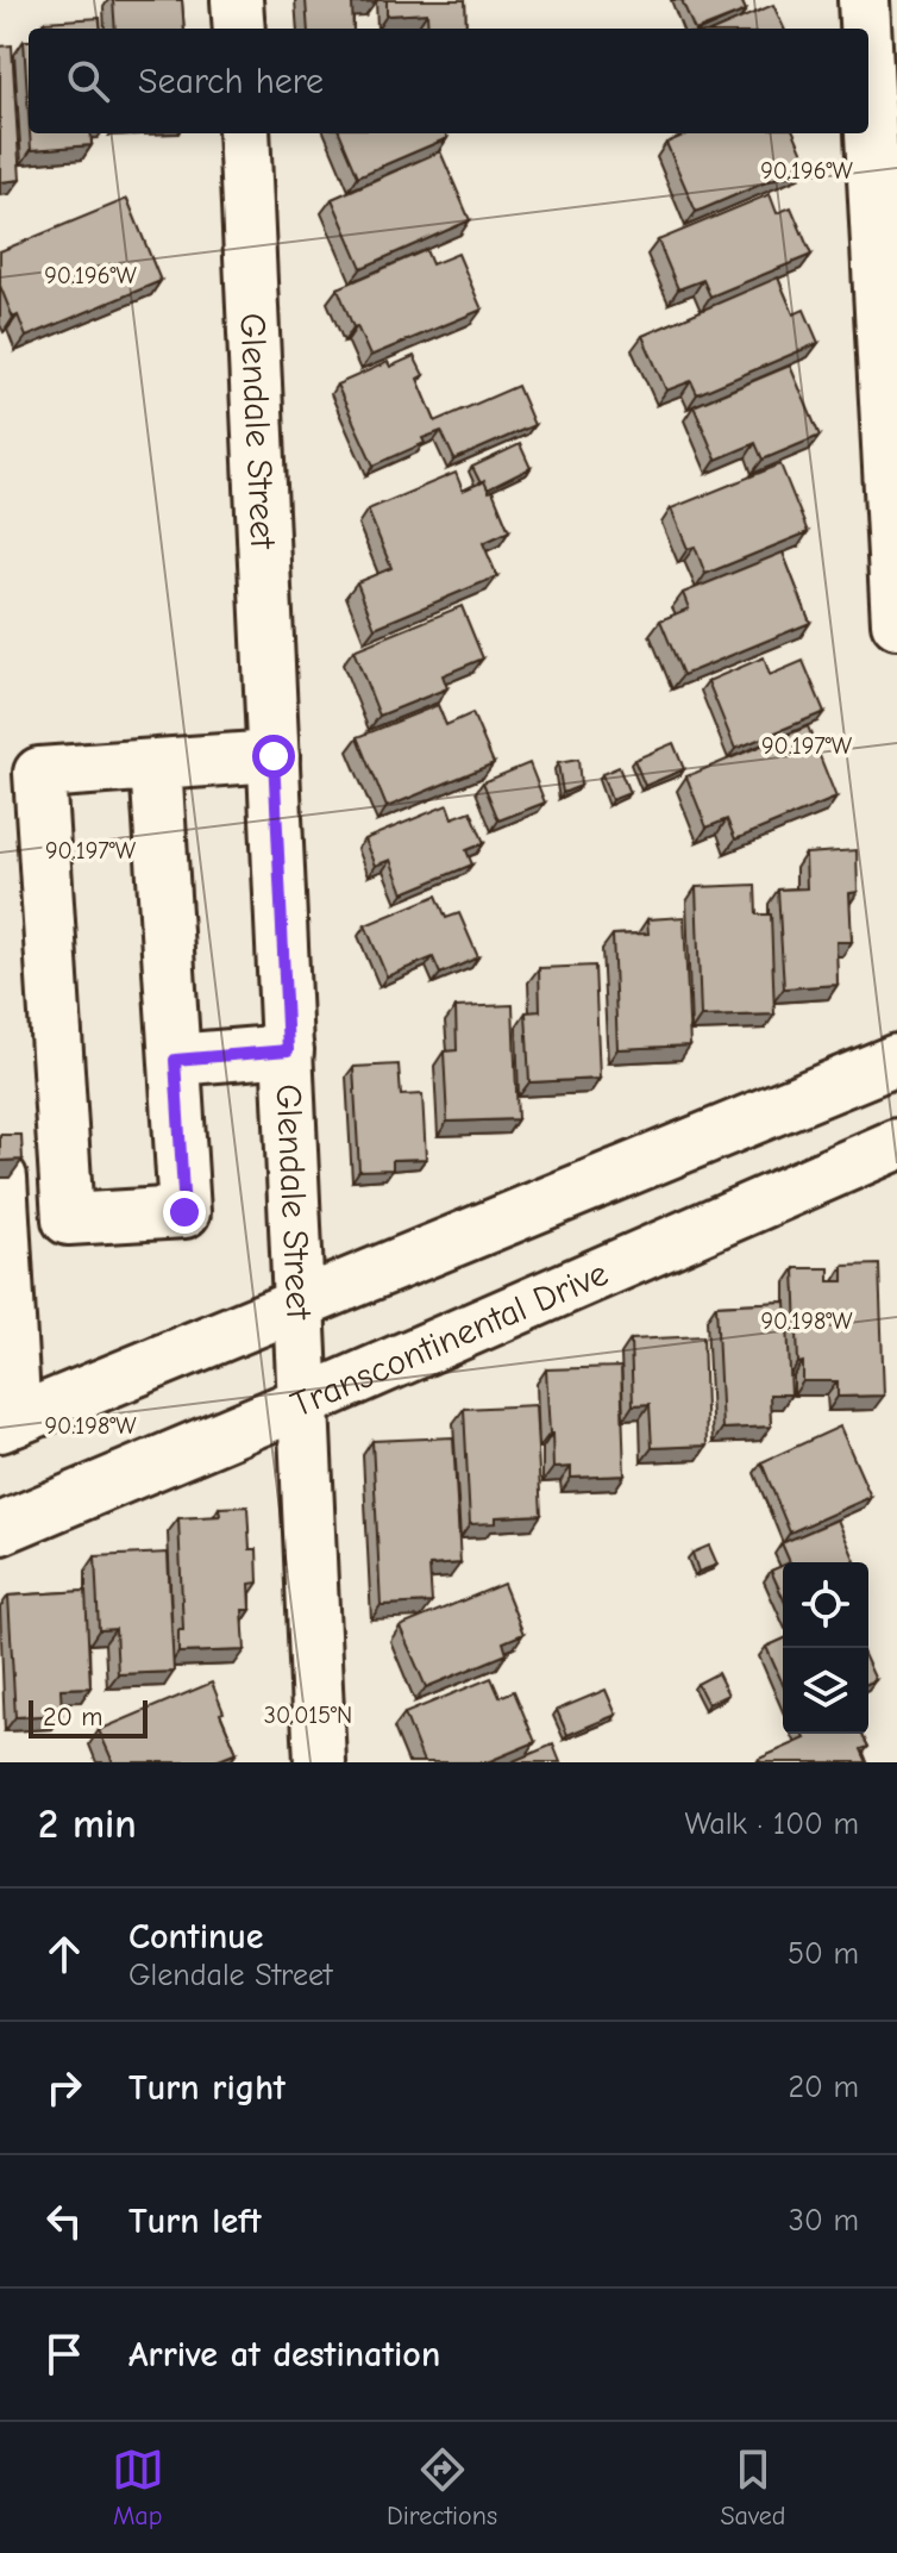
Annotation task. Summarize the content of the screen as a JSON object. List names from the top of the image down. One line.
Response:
{"streets":{"street":["Glendale Street","Transcontinental Drive"]},"crossings":[["Glendale Street","Transcontinental Drive"]],"scale_bar":"20 m","page":{"search":"Search here","scale":"20 m","heading":["2 min","Walk · 100 m"],"list":[["Continue","Glendale Street","50 m"],["Turn right","20 m"],["Turn left","30 m"],"Arrive at destination"],"nav":["Map","Directions","Saved"]},"coordinates":["90.196°W","90.197°W","90.198°W","30.015°N"]}
